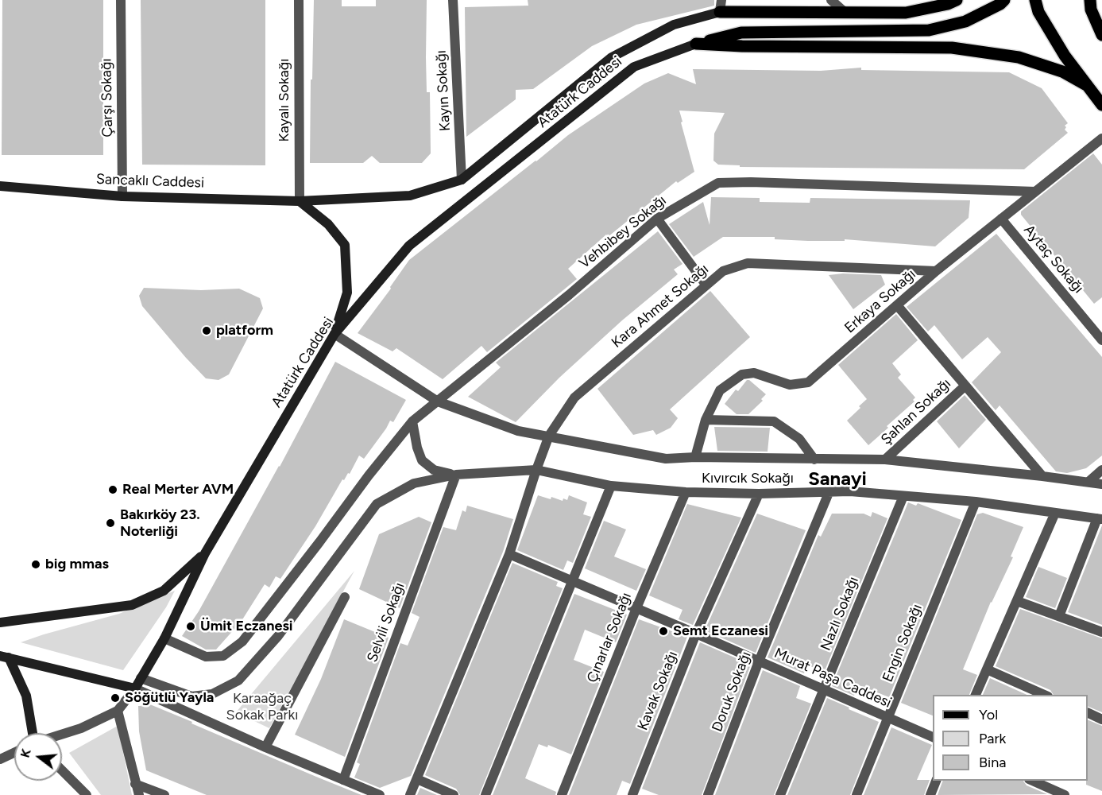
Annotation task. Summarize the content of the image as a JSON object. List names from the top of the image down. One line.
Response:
{"streets":{"main road":["Atatürk Caddesi","Sancaklı Caddesi"],"street":["Kayın Sokağı","Çarşı Sokağı","Kayalı Sokağı","Vehbibey Sokağı","Aytaç Sokağı","Erkaya Sokağı","Kara Ahmet Sokağı","Şahlan Sokağı","Kıvırcık Sokağı","Nazlı Sokağı","Selvili Sokağı","Çınarlar Sokağı","Engin Sokağı","Murat Paşa Caddesi","Kavak Sokağı","Doruk Sokağı"]},"crossings":[["Kayın Sokağı","Atatürk Caddesi"],["Kayın Sokağı","Sancaklı Caddesi"],["Atatürk Caddesi","Sancaklı Caddesi"],["Atatürk Caddesi","Vehbibey Sokağı"],["Atatürk Caddesi","Kıvırcık Sokağı"],["Çarşı Sokağı","Sancaklı Caddesi"],["Kayalı Sokağı","Sancaklı Caddesi"],["Vehbibey Sokağı","Erkaya Sokağı"],["Vehbibey Sokağı","Kıvırcık Sokağı"],["Aytaç Sokağı","Erkaya Sokağı"],["Erkaya Sokağı","Kara Ahmet Sokağı"],["Erkaya Sokağı","Kıvırcık Sokağı"],["Kara Ahmet Sokağı","Kıvırcık Sokağı"],["Kara Ahmet Sokağı","Murat Paşa Caddesi"],["Şahlan Sokağı","Kıvırcık Sokağı"],["Kıvırcık Sokağı","Nazlı Sokağı"],["Kıvırcık Sokağı","Selvili Sokağı"],["Kıvırcık Sokağı","Çınarlar Sokağı"],["Kıvırcık Sokağı","Engin Sokağı"],["Kıvırcık Sokağı","Kavak Sokağı"],["Kıvırcık Sokağı","Doruk Sokağı"],["Nazlı Sokağı","Murat Paşa Caddesi"],["Çınarlar Sokağı","Murat Paşa Caddesi"],["Engin Sokağı","Murat Paşa Caddesi"],["Murat Paşa Caddesi","Kavak Sokağı"],["Murat Paşa Caddesi","Doruk Sokağı"]],"districts":["Sanayi"],"parks":["Karaağaç Sokak Parkı"],"places":["platform","Real Merter AVM","Bakırköy 23. Noterliği","big mmas","Ümit Eczanesi","Semt Eczanesi","Söğütlü Yayla"],"legend":["Yol","Park","Bina"],"north":"left"}
